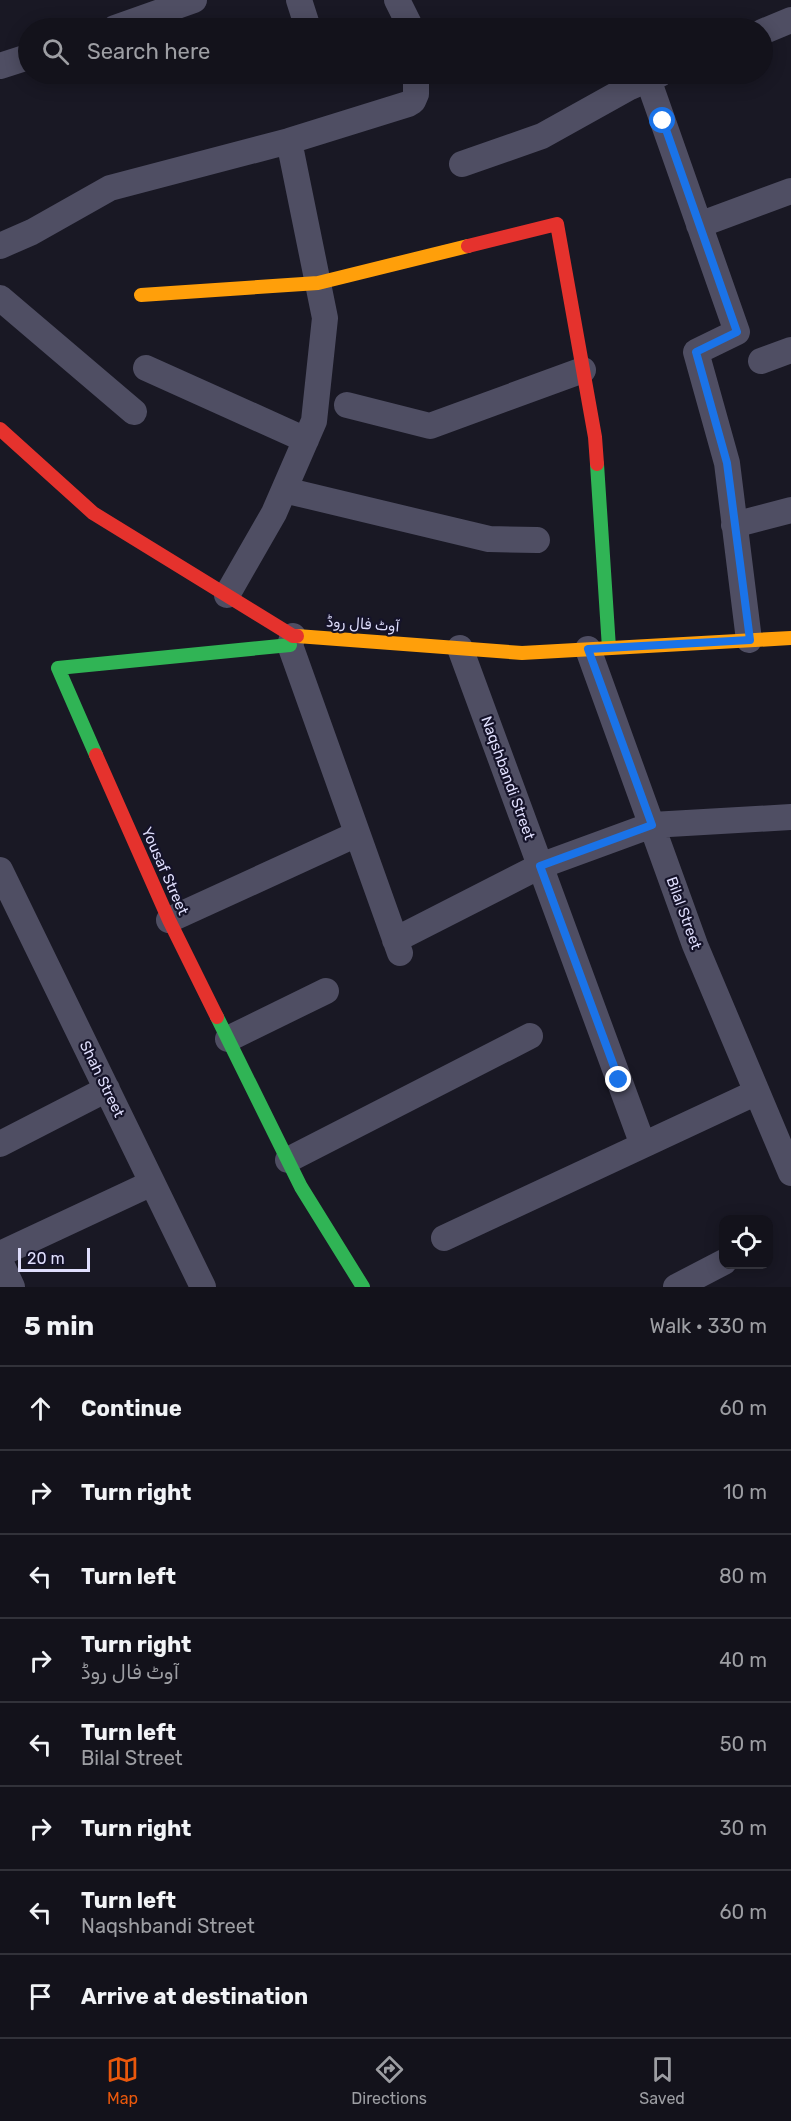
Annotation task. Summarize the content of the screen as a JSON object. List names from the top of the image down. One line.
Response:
{"streets":{"street":["آوٹ فال روڈ","Naqshbandi Street","Yousaf Street","Bilal Street","Shah Street"]},"crossings":[["آوٹ فال روڈ","Naqshbandi Street"],["آوٹ فال روڈ","Yousaf Street"],["آوٹ فال روڈ","Bilal Street"]],"scale_bar":"20 m","page":{"search":"Search here","scale":"20 m","heading":["5 min","Walk · 330 m"],"list":[["Continue","60 m"],["Turn right","10 m"],["Turn left","80 m"],["Turn right","آوٹ فال روڈ","40 m"],["Turn left","Bilal Street","50 m"],["Turn right","30 m"],["Turn left","Naqshbandi Street","60 m"],"Arrive at destination"],"nav":["Map","Directions","Saved"]}}
